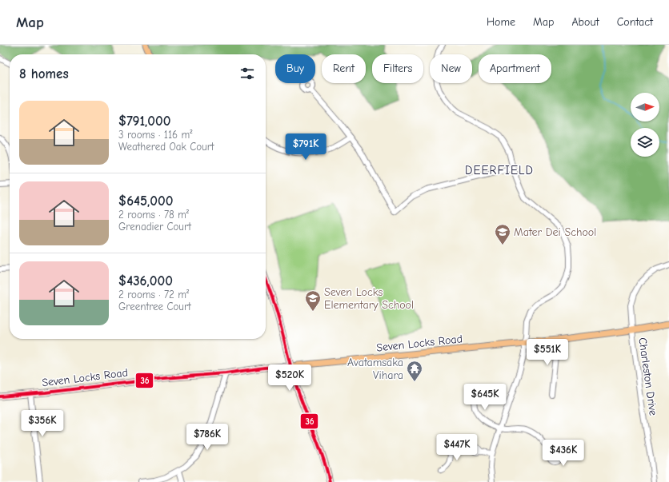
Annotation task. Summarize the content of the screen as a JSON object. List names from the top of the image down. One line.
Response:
{"streets":{"main road":["Seven Locks Road"],"street":["Charleston Drive"]},"crossings":[["Seven Locks Road","Charleston Drive"]],"districts":["DEERFIELD"],"places":{"school or university":["Mater Dei School","Seven Locks Elementary School"],"temple":["Avatamsaka Vihara"]},"lines":["transit line 36"],"north":"right","page":{"header":"Map","nav":["Home","Map","About","Contact"],"chip":["Buy","Rent","Filters","New","Apartment"],"heading":"8 homes","list":[{"name":"$791,000","note":"3 rooms · 116 m² · Weathered Oak Court"},{"name":"$645,000","note":"2 rooms · 78 m² · Grenadier Court"},{"name":"$436,000","note":"2 rooms · 72 m² · Greentree Court"}],"price":["$791K","$551K","$520K","$645K","$356K","$786K","$447K","$436K"]}}
